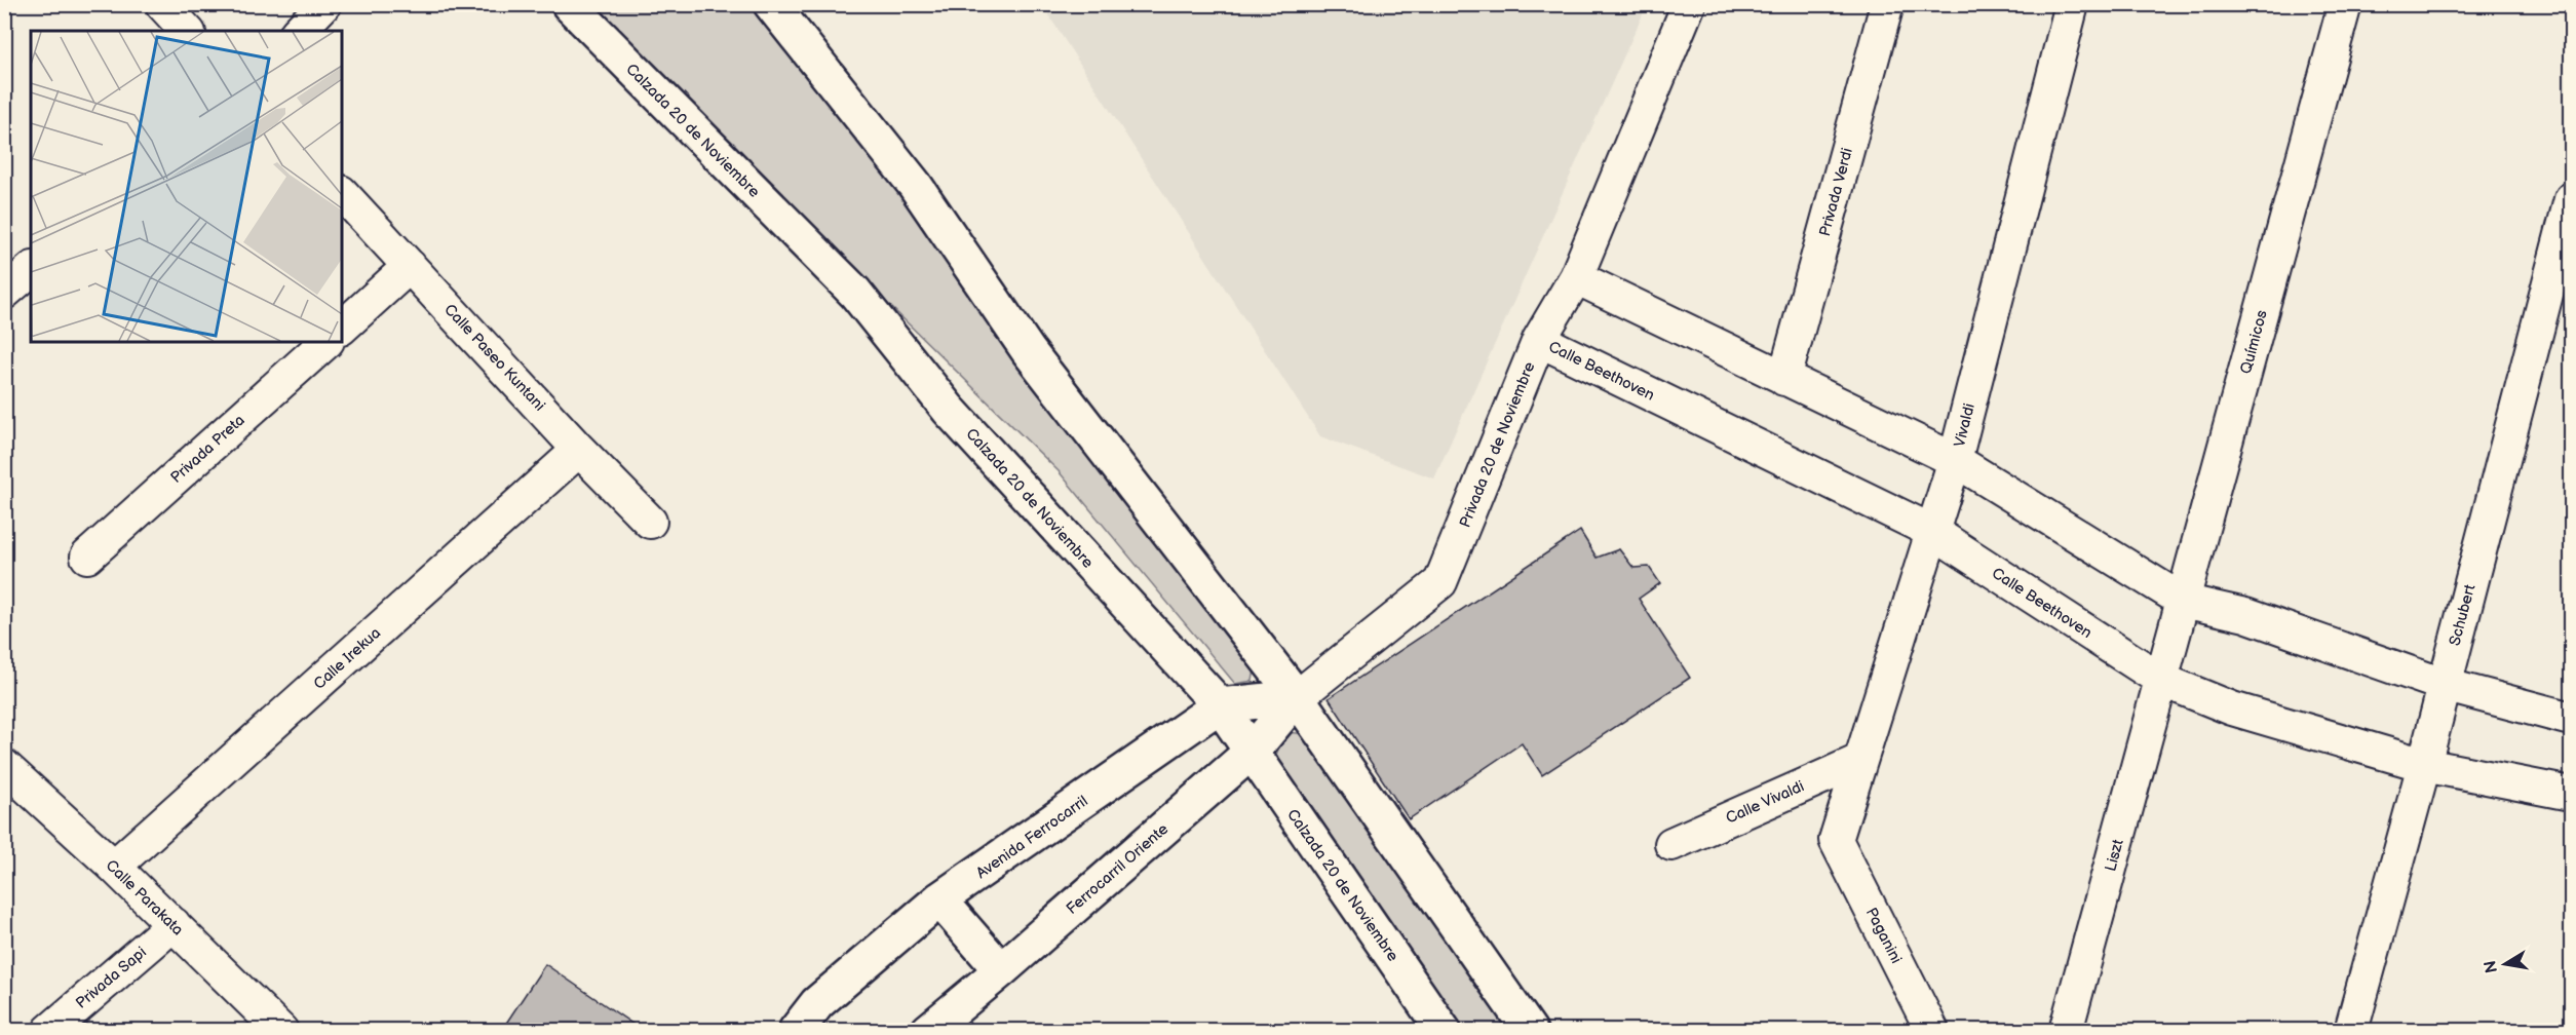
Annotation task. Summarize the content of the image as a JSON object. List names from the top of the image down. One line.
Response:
{"streets":{"main road":["Calzada 20 de Noviembre","Avenida Ferrocarril","Ferrocarril Oriente"],"street":["Privada Verdi","Químicos","Calle Paseo Kuntani","Calle Beethoven","Vivaldi","Privada 20 de Noviembre","Privada Preta","Schubert","Calle Irekua","Calle Vivaldi","Liszt","Calle Parakata","Paganini","Privada Sapi"]},"crossings":[["Calzada 20 de Noviembre","Avenida Ferrocarril"],["Calzada 20 de Noviembre","Ferrocarril Oriente"],["Químicos","Calle Beethoven"],["Químicos","Liszt"],["Calle Paseo Kuntani","Calle Irekua"],["Calle Beethoven","Vivaldi"],["Calle Beethoven","Privada 20 de Noviembre"],["Calle Beethoven","Schubert"],["Calle Beethoven","Liszt"],["Vivaldi","Calle Vivaldi"],["Vivaldi","Paganini"],["Privada 20 de Noviembre","Avenida Ferrocarril"],["Privada 20 de Noviembre","Ferrocarril Oriente"],["Calle Irekua","Calle Parakata"],["Avenida Ferrocarril","Ferrocarril Oriente"],["Calle Parakata","Privada Sapi"]],"north":"left"}
